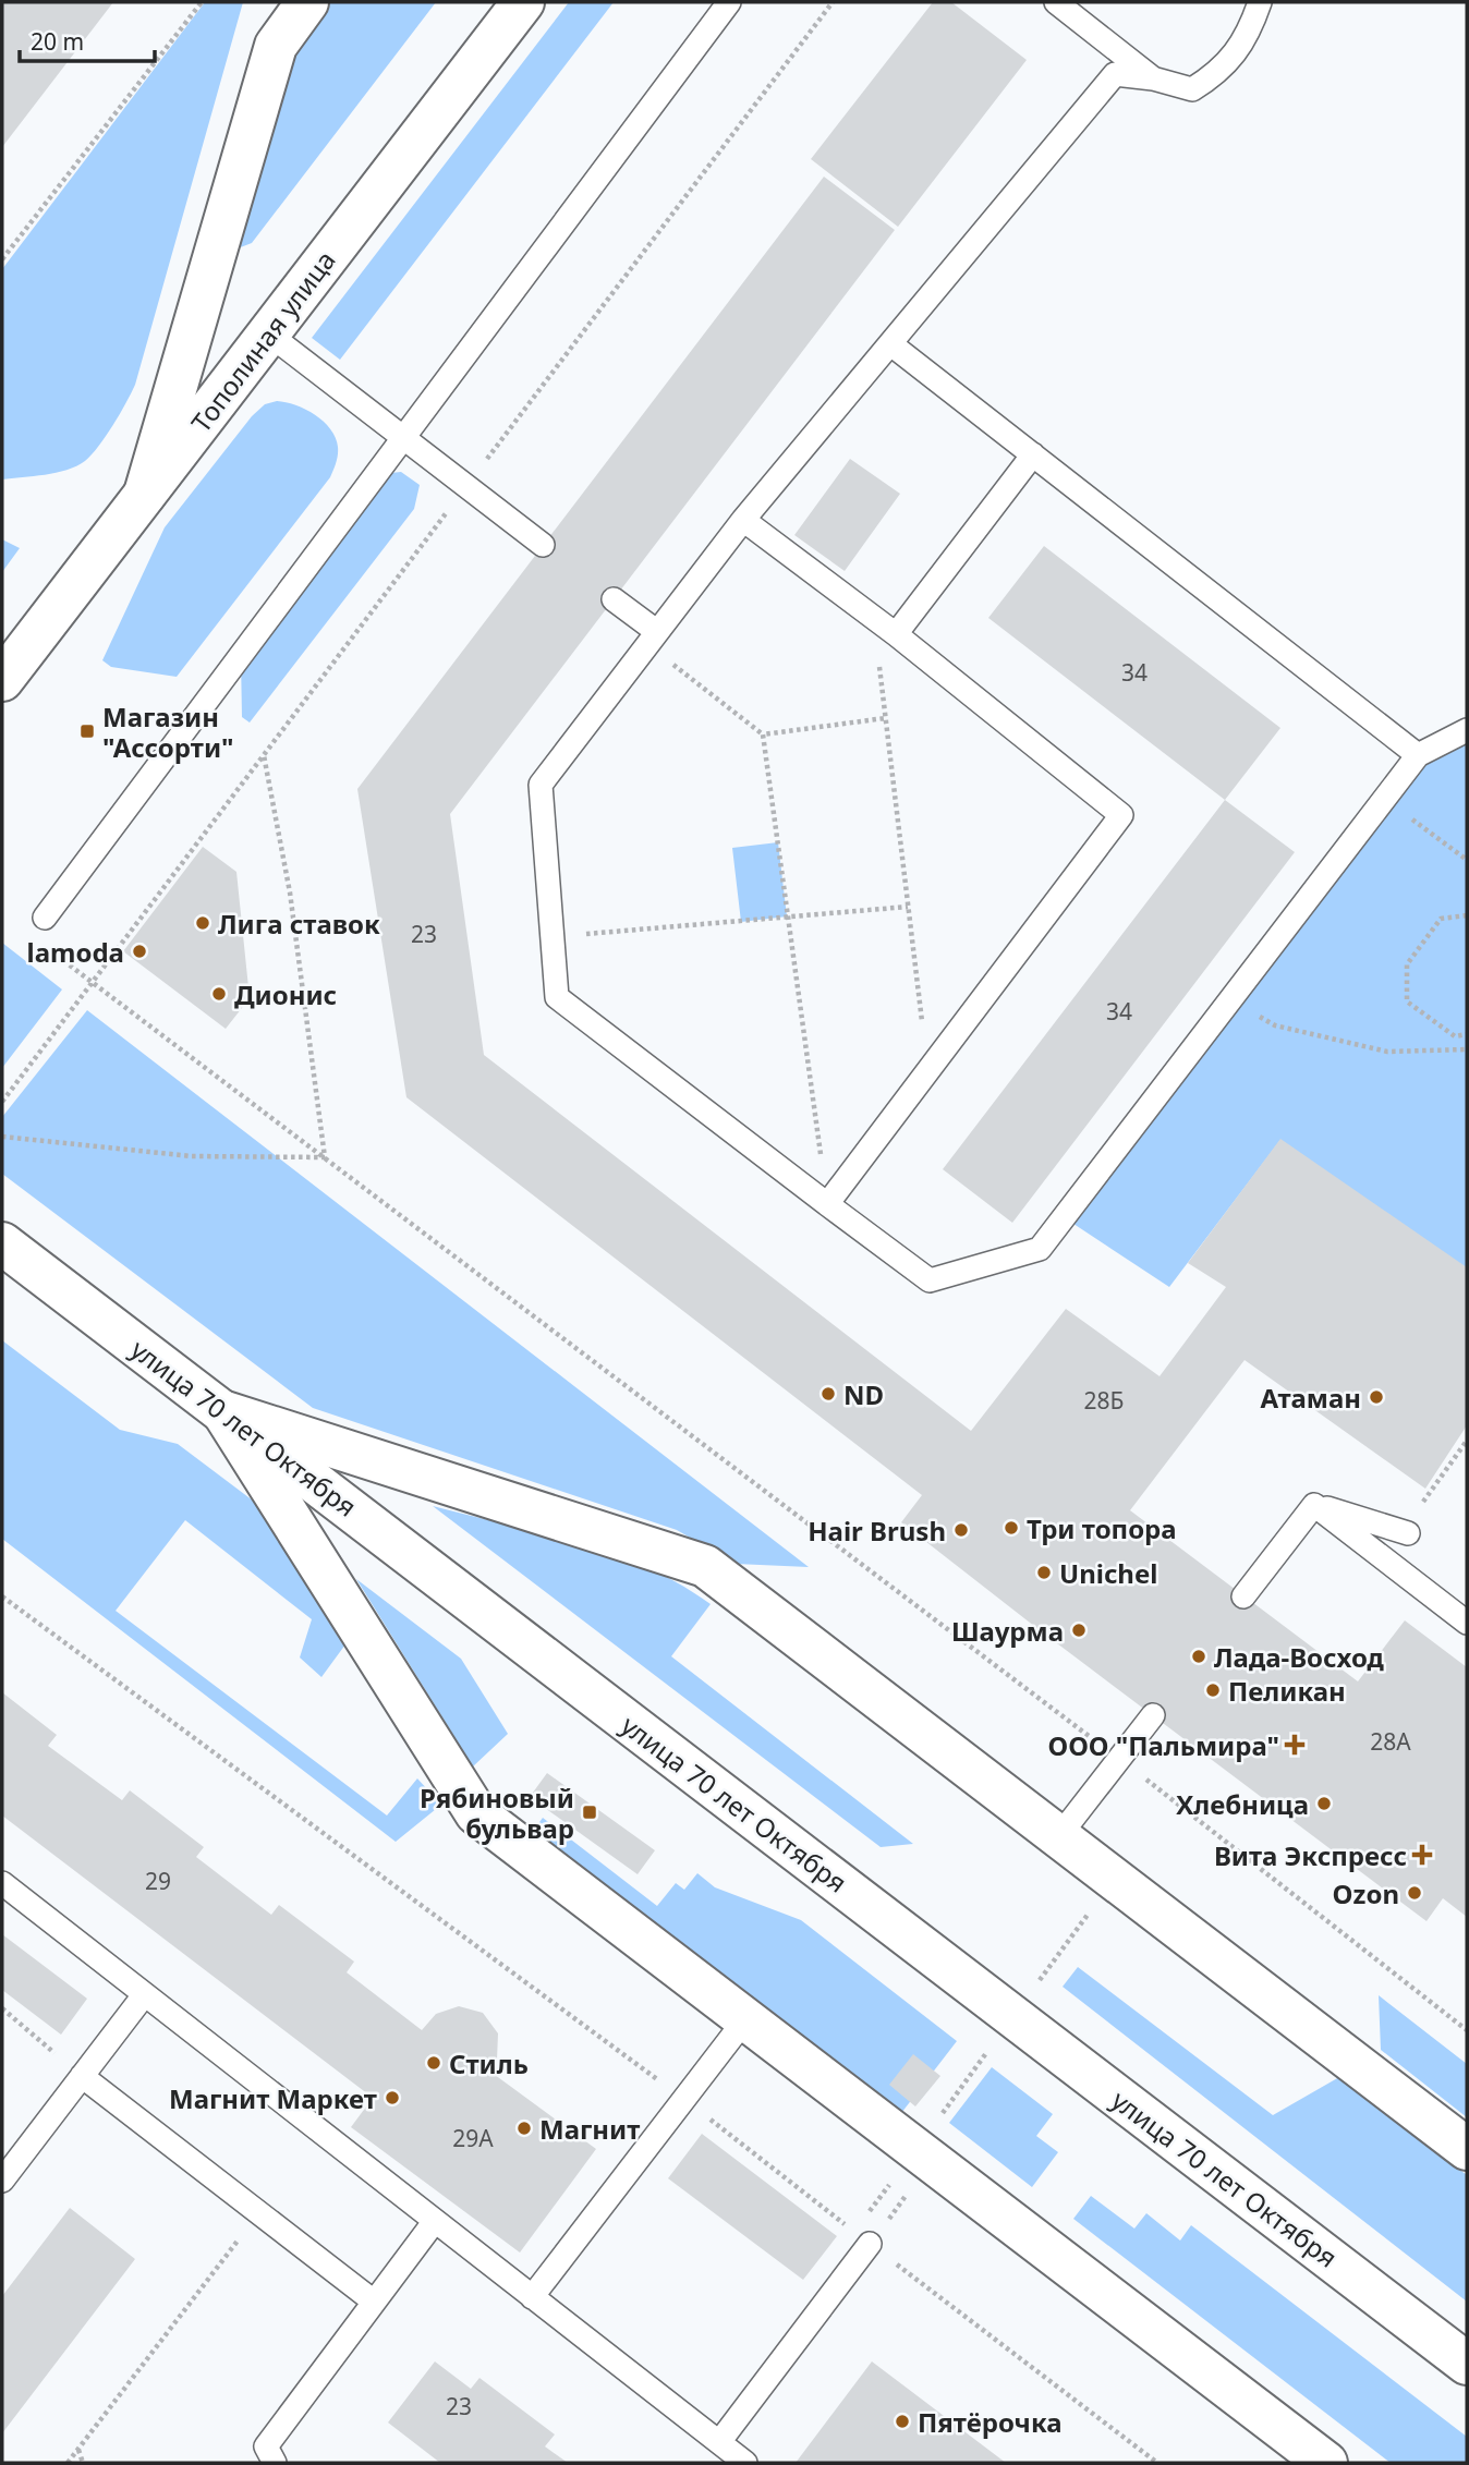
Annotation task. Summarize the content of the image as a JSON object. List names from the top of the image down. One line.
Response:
{"streets":{"street":["Тополиная улица","улица 70 лет Октября"]},"places":{"transit":["Магазин \"Ассорти\"","Рябиновый бульвар"],"other":["Лига ставок","lamoda","Дионис","ND","Атаман","Три топора","Hair Brush","Unichel","Шаурма","Лада-Восход","Пеликан","Хлебница","Ozon","Стиль","Магнит Маркет","Магнит","Пятёрочка"],"health":["ООО \"Пальмира\"","Вита Экспресс"]},"house_numbers":["34","23","34","28Б","28А","29","29А","23"],"scale_bar":"20 m"}
